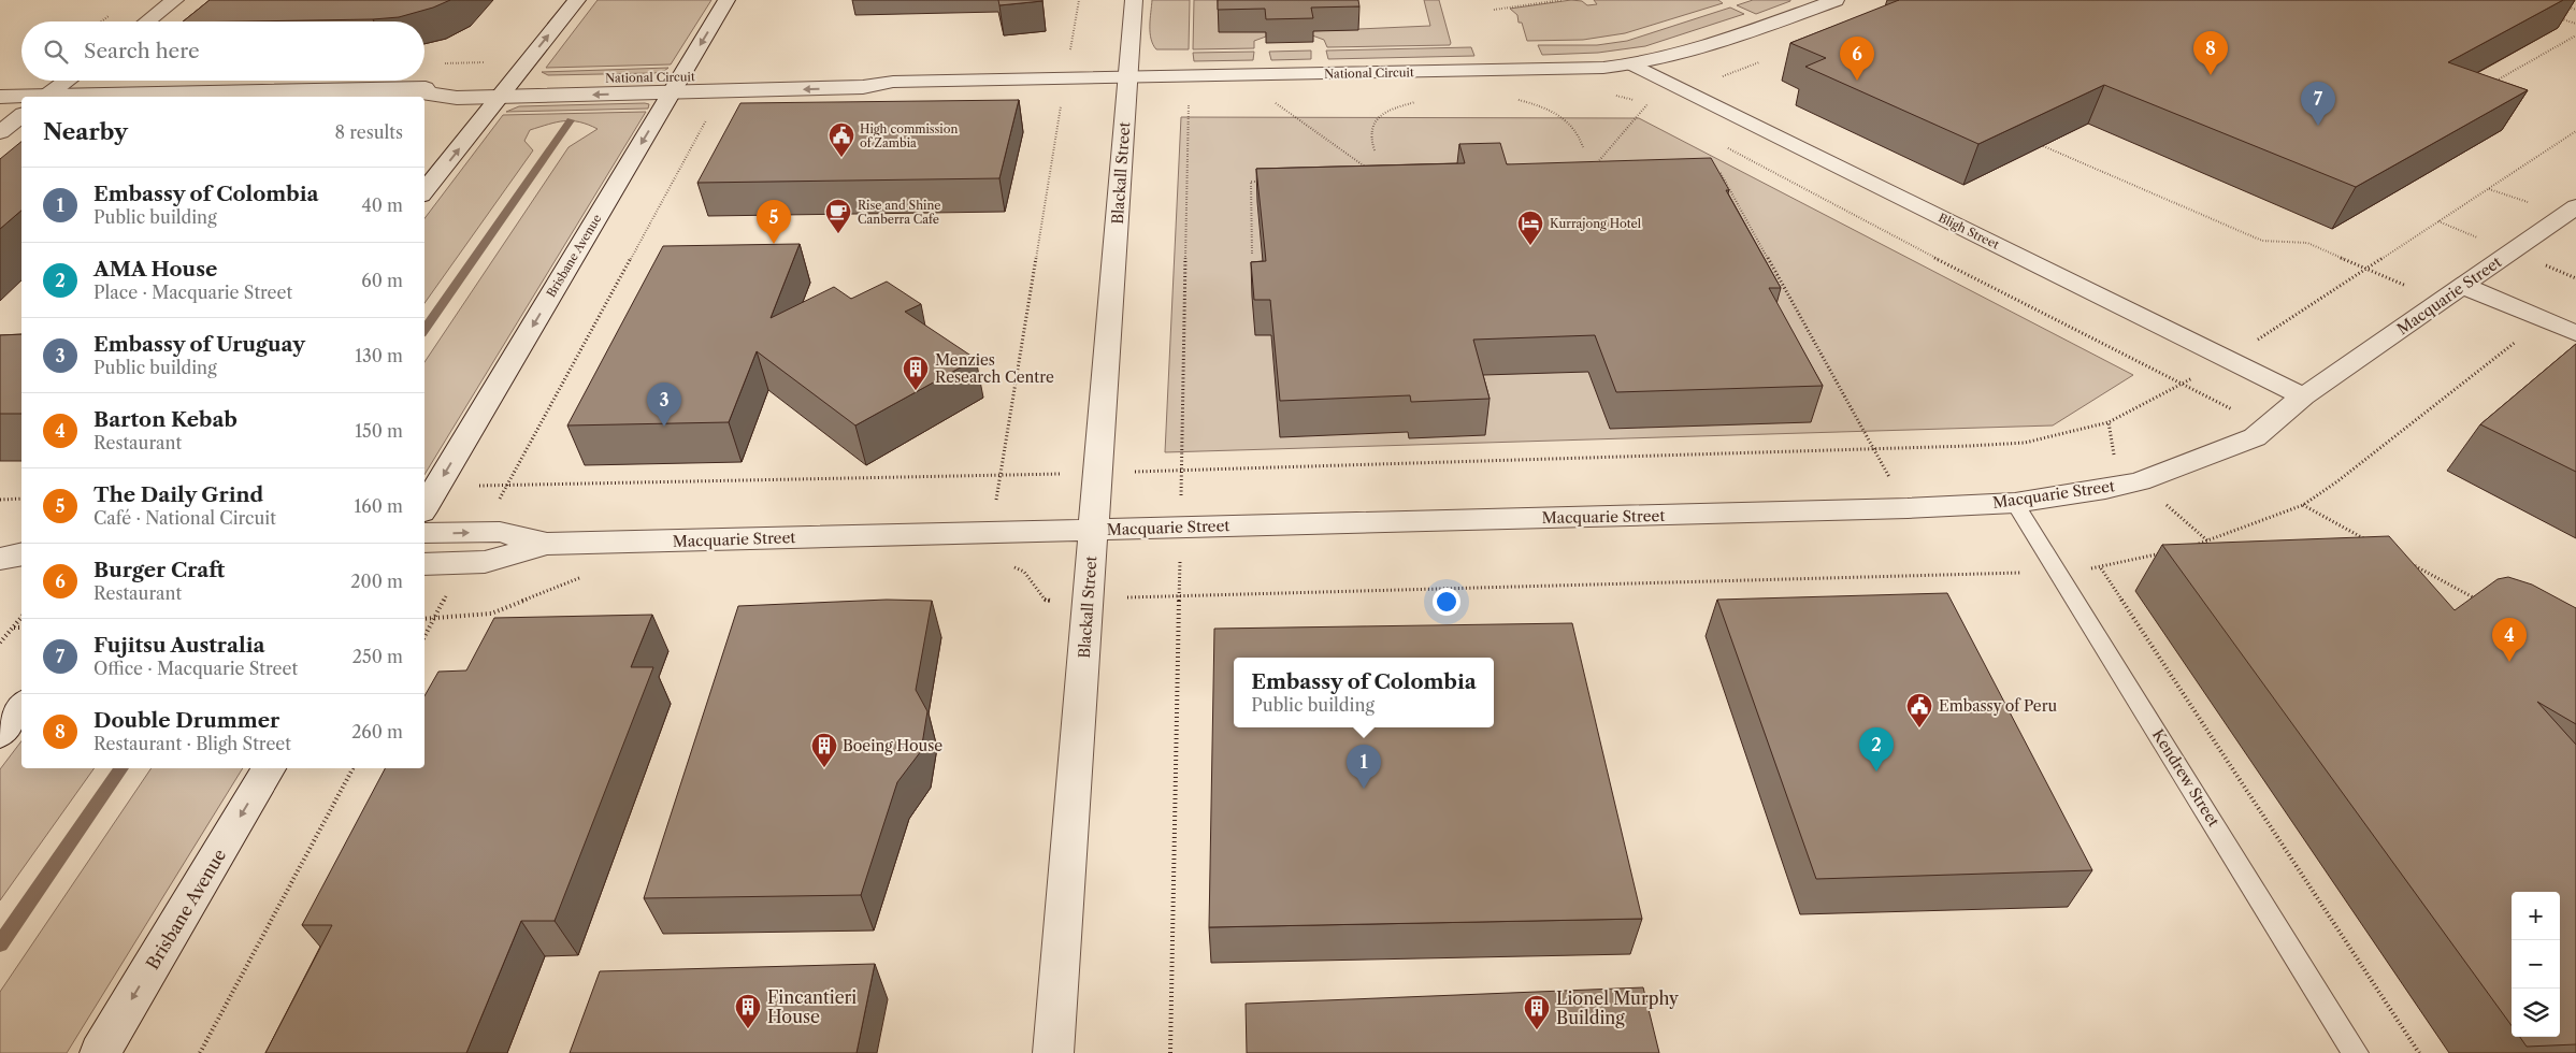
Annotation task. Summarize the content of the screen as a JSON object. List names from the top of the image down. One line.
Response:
{"streets":{"street":["National Circuit","Blackall Street","Bligh Street","Brisbane Avenue","Macquarie Street"],"lane":["Kendrew Street"]},"crossings":[["National Circuit","Blackall Street"],["National Circuit","Bligh Street"],["National Circuit","Brisbane Avenue"],["Blackall Street","Macquarie Street"],["Bligh Street","Macquarie Street"],["Macquarie Street","Kendrew Street"]],"places":{"public building":["High commission of Zambia","Embassy of Peru"],"cafe":["Rise and Shine Canberra Cafe"],"hotel":["Kurrajong Hotel"],"building":["Menzies Research Centre","Boeing House","Fincantieri House","Lionel Murphy Building"]},"page":{"search":"Search here","pins":["8","6","7","5","3","4","2","1"],"heading":["Nearby","8 results"],"list":[{"mark":"1","name":"Embassy of Colombia","note":"Public building","value":"40 m"},{"mark":"2","name":"AMA House","note":"Place · Macquarie Street","value":"60 m"},{"mark":"3","name":"Embassy of Uruguay","note":"Public building","value":"130 m"},{"mark":"4","name":"Barton Kebab","note":"Restaurant","value":"150 m"},{"mark":"5","name":"The Daily Grind","note":"Café · National Circuit","value":"160 m"},{"mark":"6","name":"Burger Craft","note":"Restaurant","value":"200 m"},{"mark":"7","name":"Fujitsu Australia","note":"Office · Macquarie Street","value":"250 m"},{"mark":"8","name":"Double Drummer","note":"Restaurant · Bligh Street","value":"260 m"}],"popup":["Embassy of Colombia","Public building"],"map_buttons":["+","−"]}}
